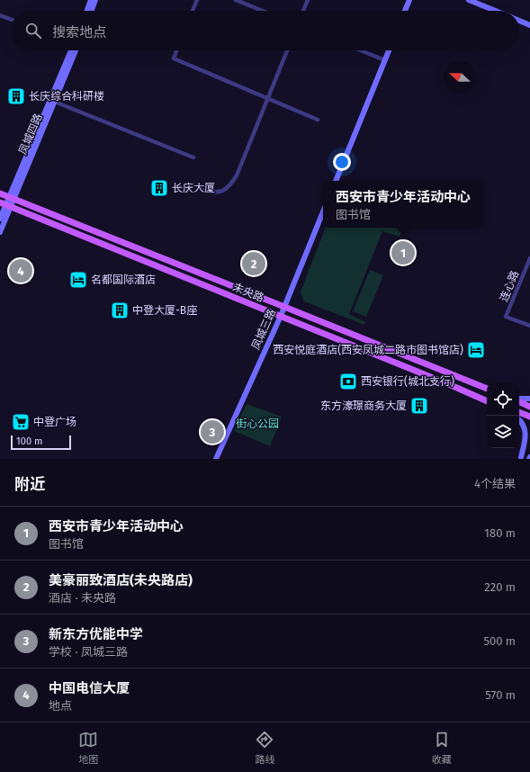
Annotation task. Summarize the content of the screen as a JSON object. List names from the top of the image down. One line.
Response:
{"streets":{"main road":["未央路"],"street":["凤城四路","连心路","凤城三路"]},"crossings":[["凤城四路","未央路"],["未央路","凤城三路"]],"parks":["街心公园"],"places":{"building":["长庆综合科研楼","长庆大厦","中登大厦-B座","东方濠璟商务大厦"],"hotel":["名都国际酒店","西安悦庭酒店(西安凤城二路市图书馆店)"],"bank":["西安银行(城北支行)"],"supermarket":["中登广场"]},"scale_bar":"100 m","north":"left","page":{"search":"搜索地点","popup":["西安市青少年活动中心","图书馆"],"pins":["1","2","4","3"],"scale":"100 m","heading":["附近","4个结果"],"list":[{"mark":"1","name":"西安市青少年活动中心","note":"图书馆","value":"180 m"},{"mark":"2","name":"美豪丽致酒店(未央路店)","note":"酒店 · 未央路","value":"220 m"},{"mark":"3","name":"新东方优能中学","note":"学校 · 凤城三路","value":"500 m"},{"mark":"4","name":"中国电信大厦","note":"地点","value":"570 m"}],"nav":["地图","路线","收藏"]}}
